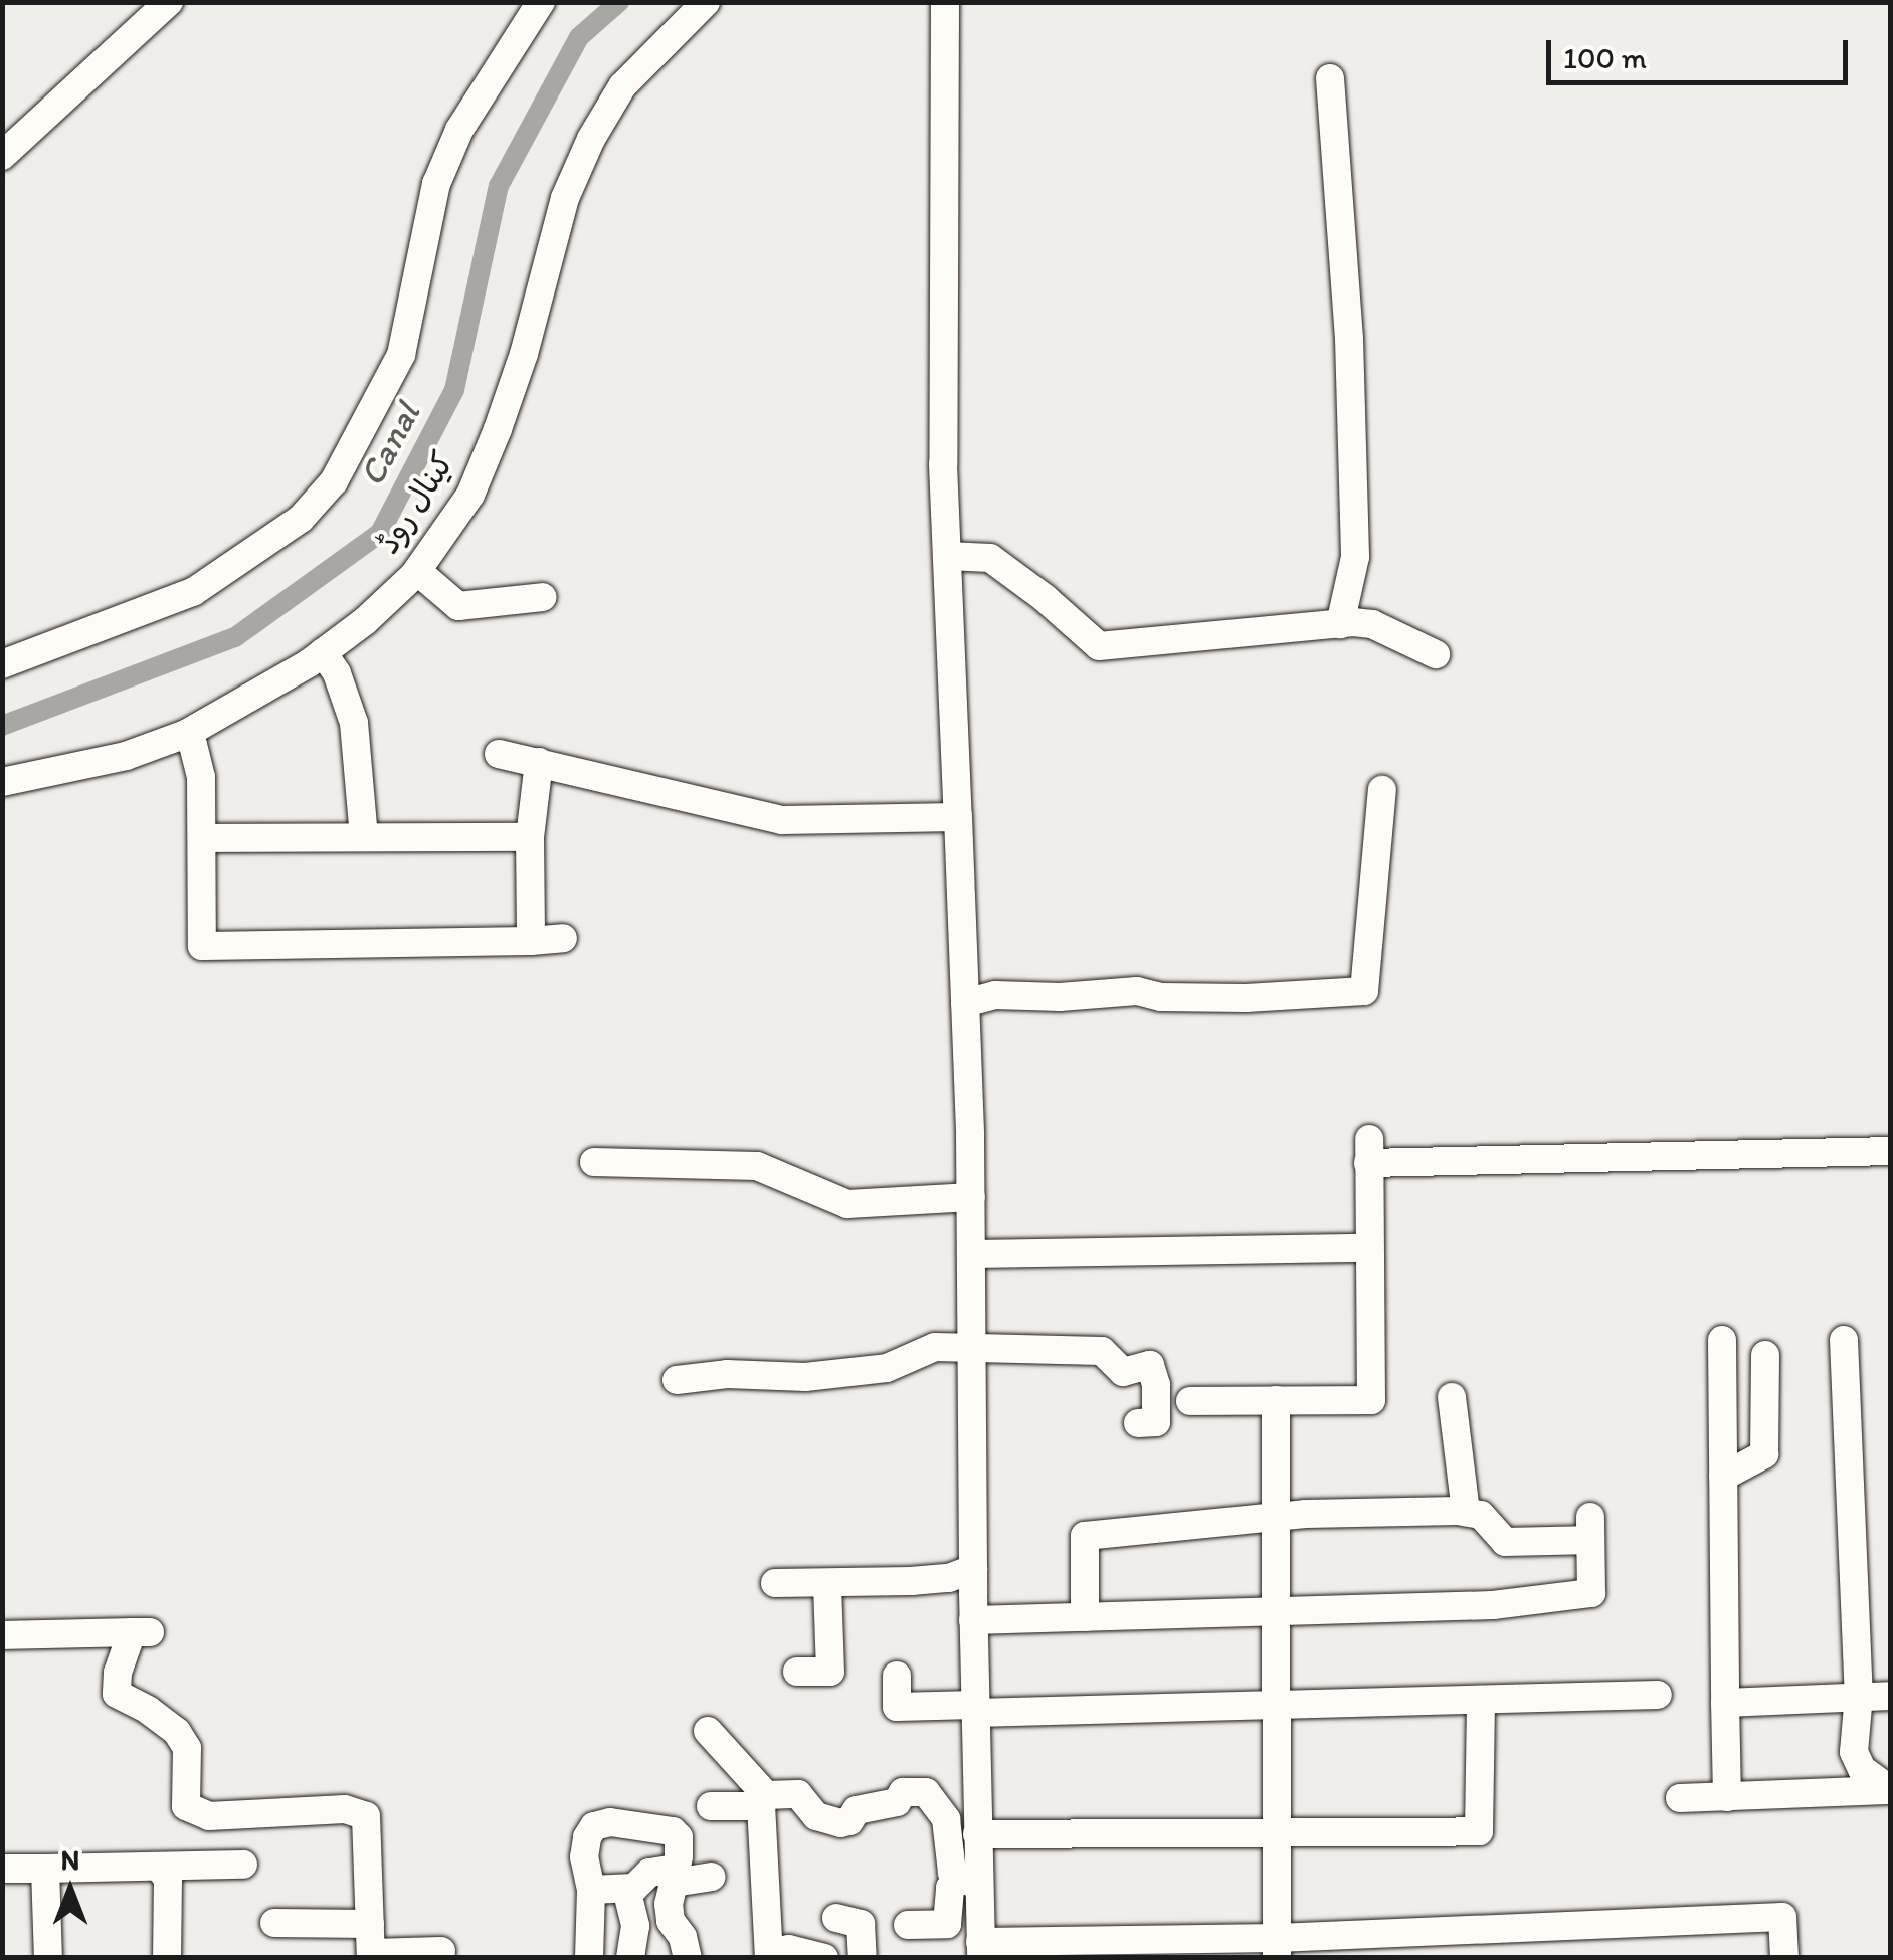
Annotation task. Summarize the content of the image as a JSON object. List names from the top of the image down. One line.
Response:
{"streets":{"street":["کینال روڈ"]},"water":["Canal"],"scale_bar":"100 m","north":"top"}
